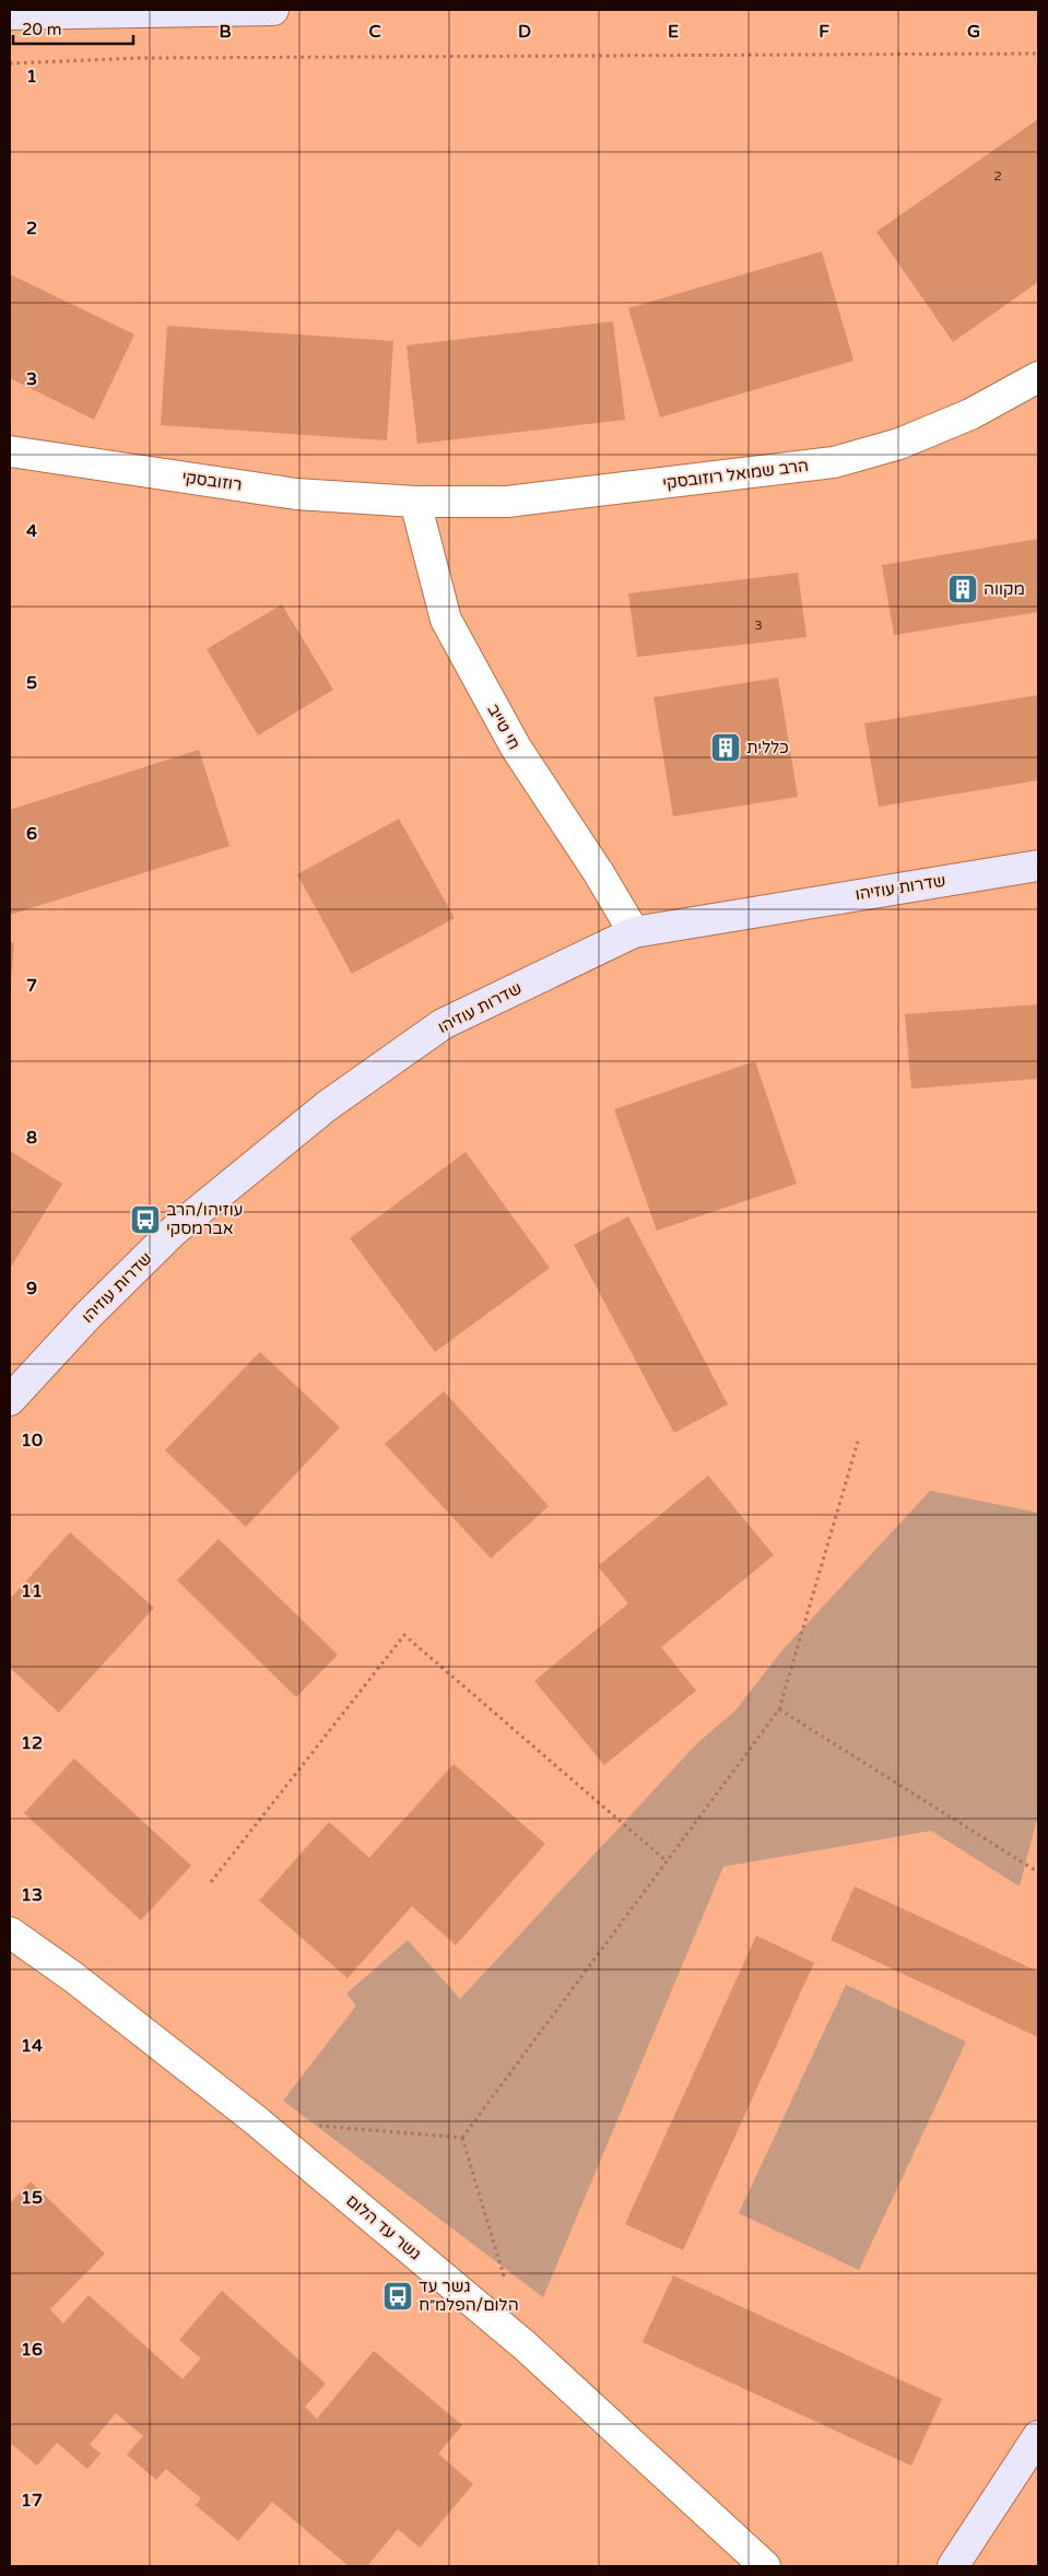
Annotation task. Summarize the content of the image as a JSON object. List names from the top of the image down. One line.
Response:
{"streets":{"street":["הרב שמואל רוזובסקי","רוזובסקי","חי טייב","שדרות עוזיהו","גשר עד הלום"]},"crossings":[["הרב שמואל רוזובסקי","רוזובסקי"],["הרב שמואל רוזובסקי","חי טייב"],["רוזובסקי","חי טייב"],["חי טייב","שדרות עוזיהו"]],"places":{"building":["מקווה","כללית"],"bus stop":["עוזיהו/הרב אברמסקי","גשר עד הלום/הפלמ״ח"]},"house_numbers":["2","3"],"scale_bar":"20 m","grid":{"columns":["B","C","D","E","F","G"],"rows":["1","2","3","4","5","6","7","8","9","10","11","12","13","14","15","16","17"]}}
